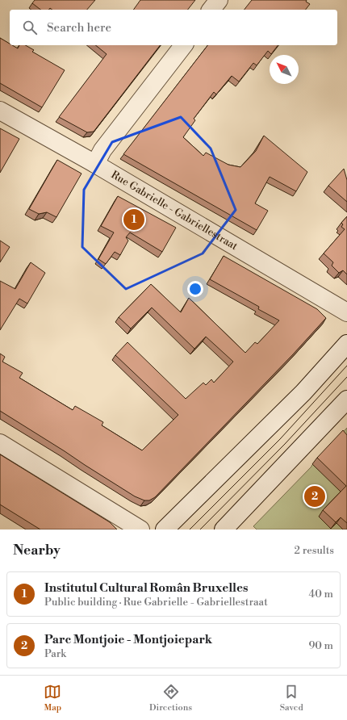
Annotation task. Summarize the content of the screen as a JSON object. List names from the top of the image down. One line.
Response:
{"streets":{"street":["Rue Gabrielle - Gabriellestraat"]},"north":"top left","page":{"search":"Search here","pins":["1","2"],"heading":["Nearby","2 results"],"list":[{"mark":"1","name":"Institutul Cultural Român Bruxelles","note":"Public building · Rue Gabrielle - Gabriellestraat","value":"40 m"},{"mark":"2","name":"Parc Montjoie - Montjoiepark","note":"Park","value":"90 m"}],"nav":["Map","Directions","Saved"]}}
